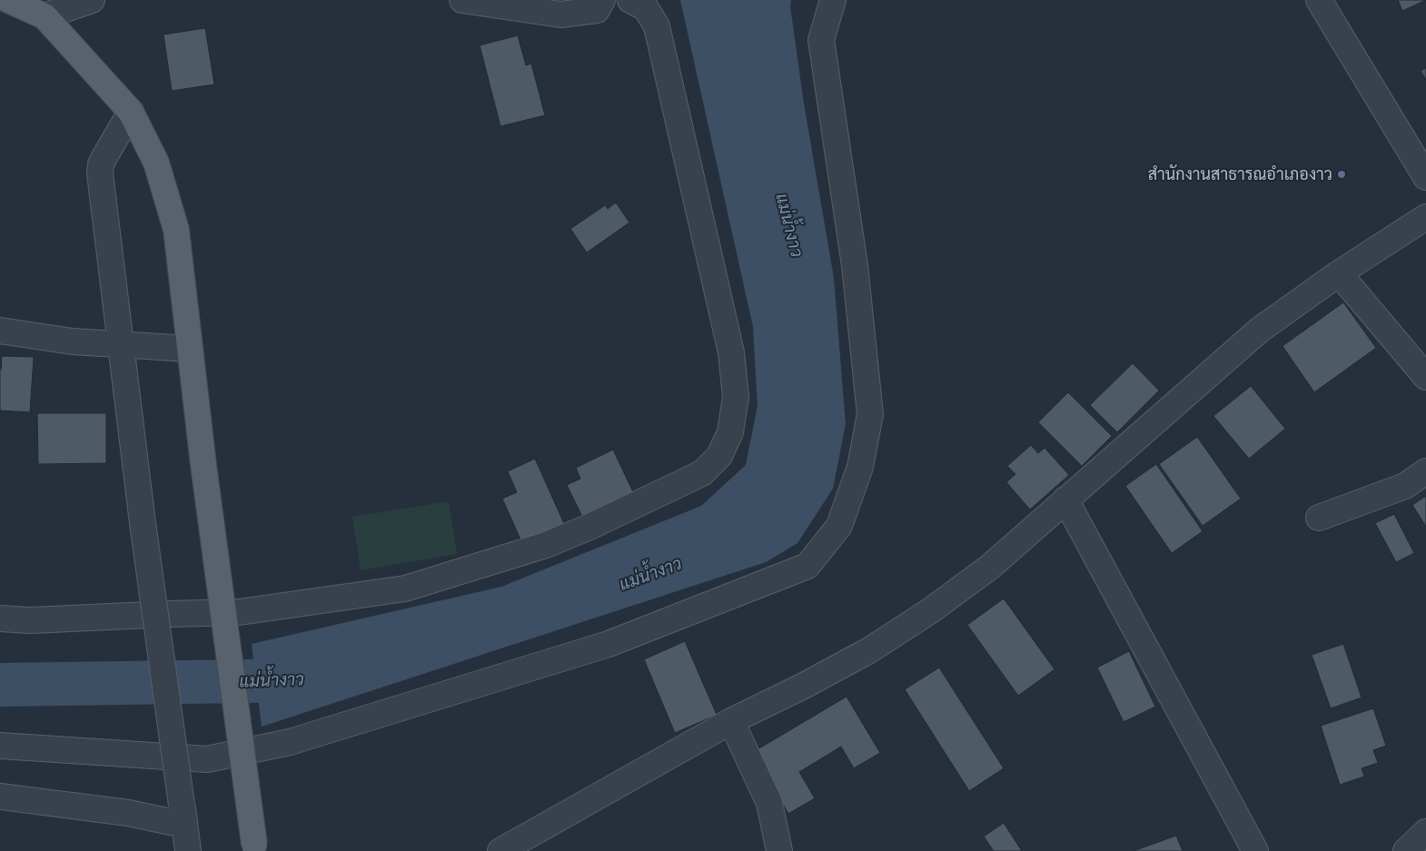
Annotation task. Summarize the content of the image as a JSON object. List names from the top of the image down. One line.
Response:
{"water":["แม่น้ำงาว"],"places":["สำนักงานสาธารณอำเภองาว"]}
